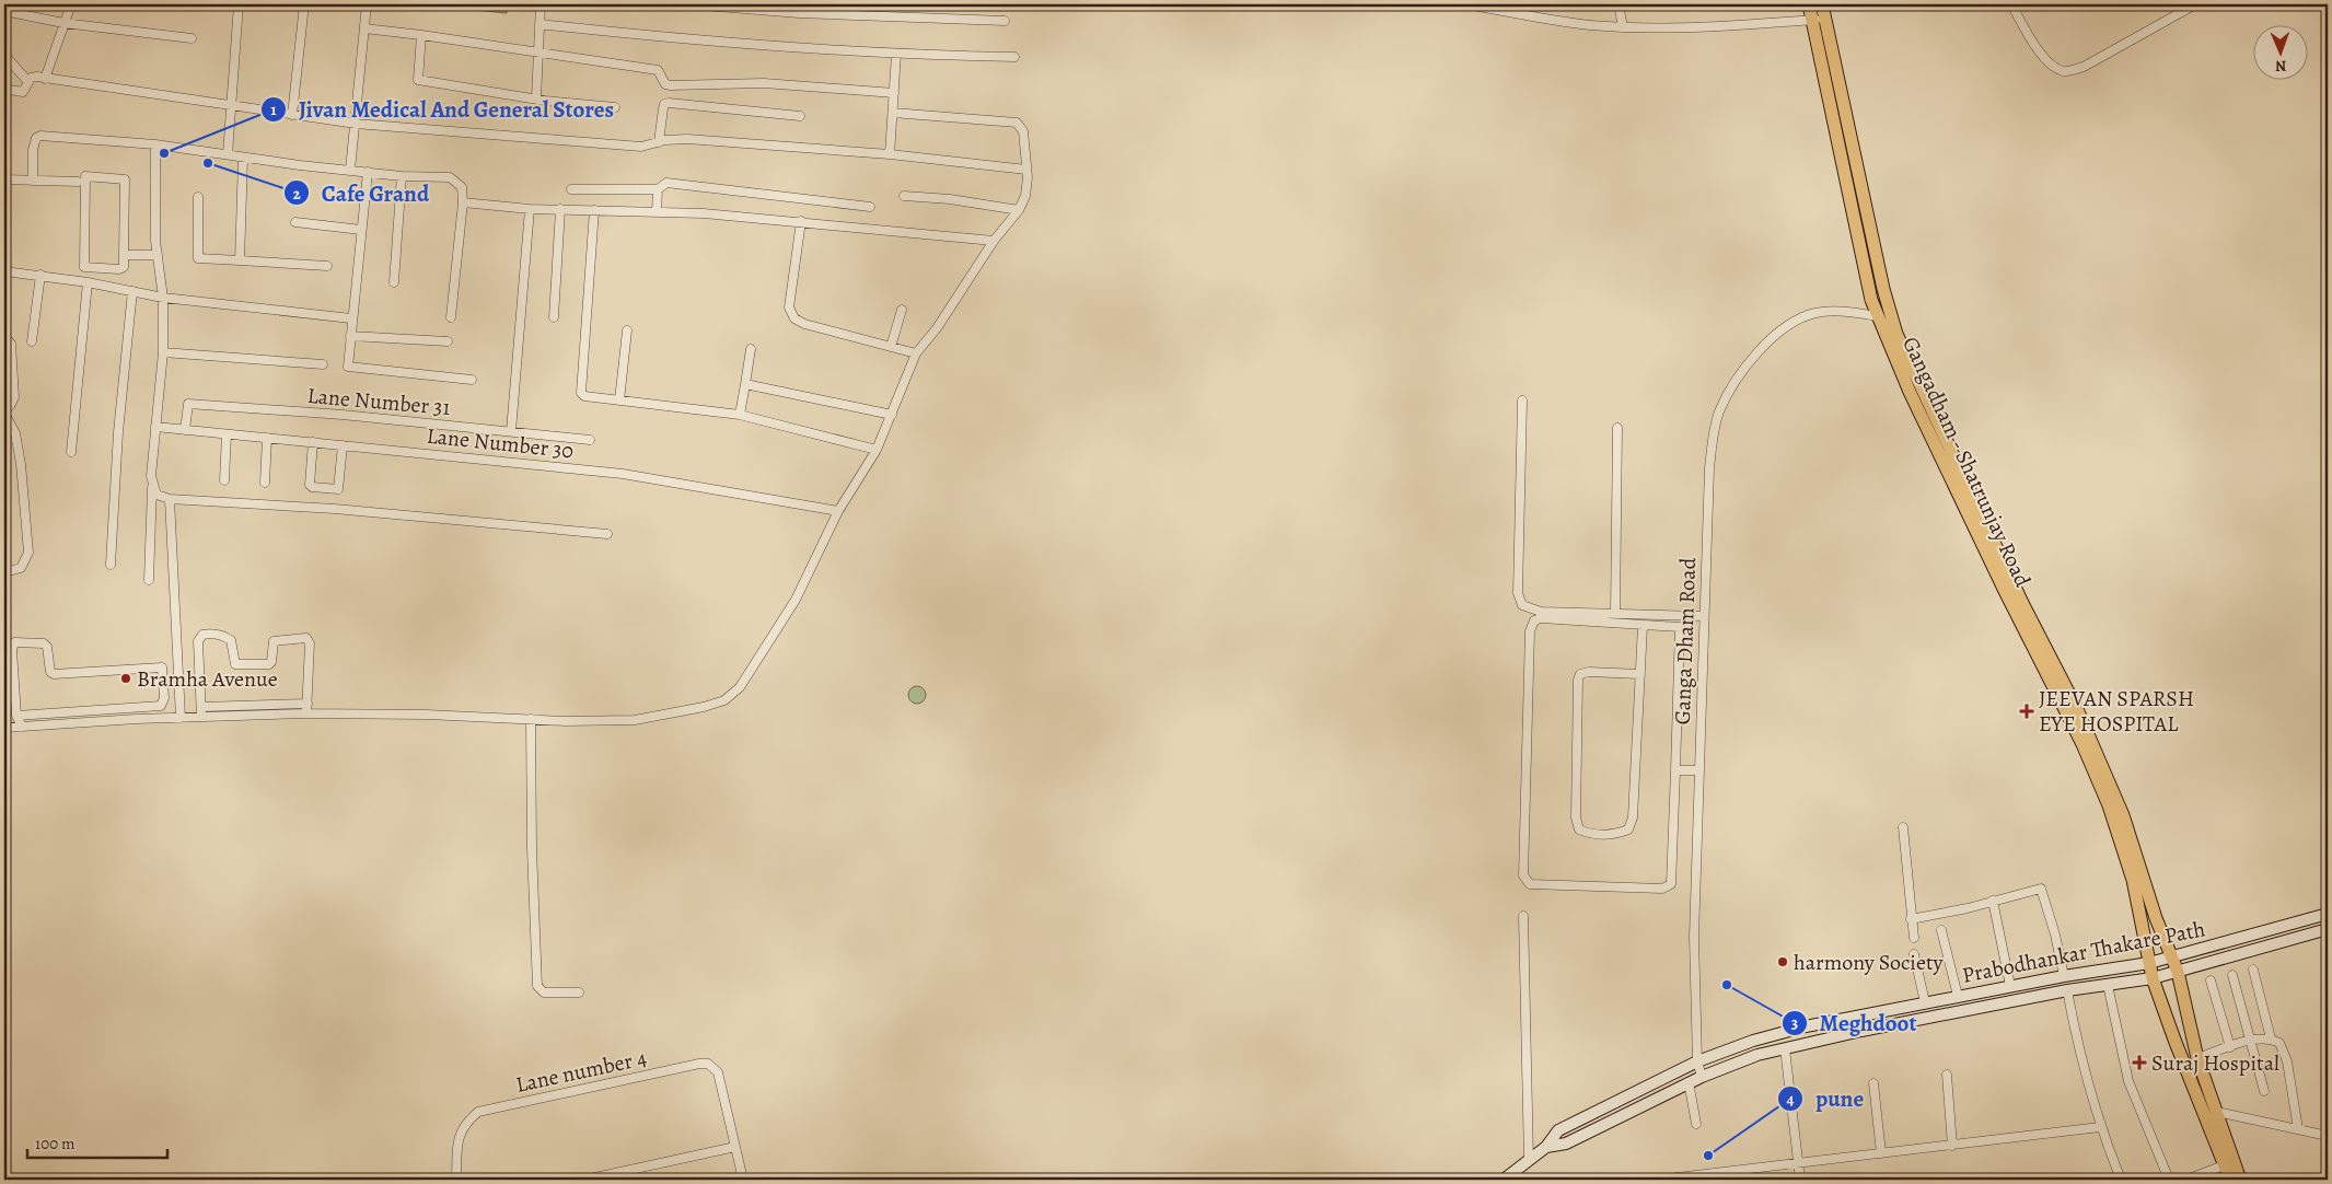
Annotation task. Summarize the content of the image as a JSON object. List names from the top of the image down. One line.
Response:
{"streets":{"main road":["Gangadham - Shatrunjay Road","Prabodhankar Thakare Path"],"street":["Lane Number 31","Lane Number 30","Ganga Dham Road","Lane number 4"]},"crossings":[["Lane Number 31","Lane Number 30"],["Gangadham - Shatrunjay Road","Ganga Dham Road"],["Gangadham - Shatrunjay Road","Prabodhankar Thakare Path"],["Ganga Dham Road","Prabodhankar Thakare Path"]],"places":{"other":["Jivan Medical And General Stores","Cafe Grand","Bramha Avenue","harmony Society","Meghdoot","pune"],"health":["JEEVAN SPARSH EYE HOSPITAL","Suraj Hospital"]},"scale_bar":"100 m","north":"bottom"}
